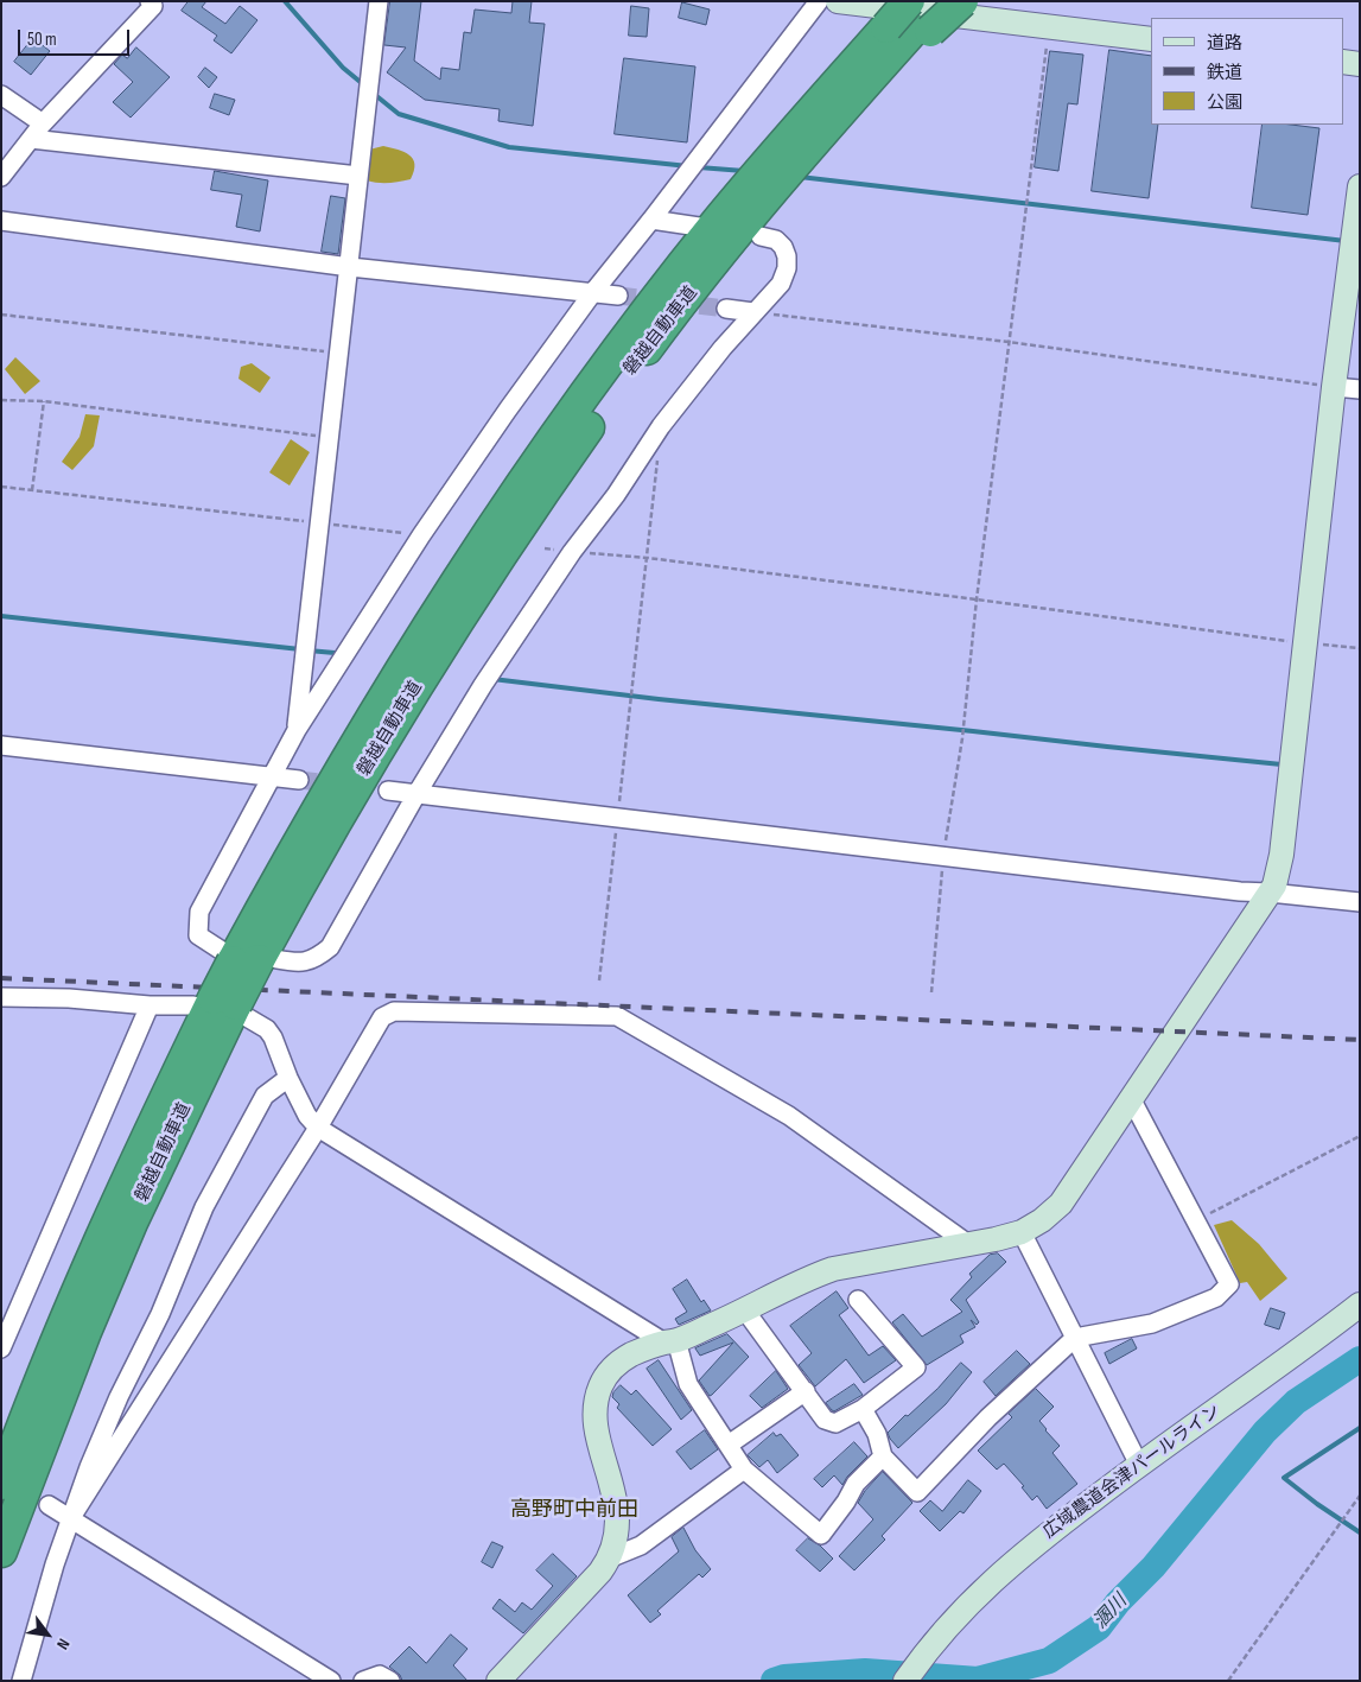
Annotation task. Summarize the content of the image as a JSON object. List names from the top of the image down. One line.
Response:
{"streets":{"highway":["磐越自動車道"],"street":["広域農道会津パールライン"]},"districts":["高野町中前田"],"water":["溷川"],"legend":["道路","鉄道","公園"],"scale_bar":"50 m","north":"bottom right"}
